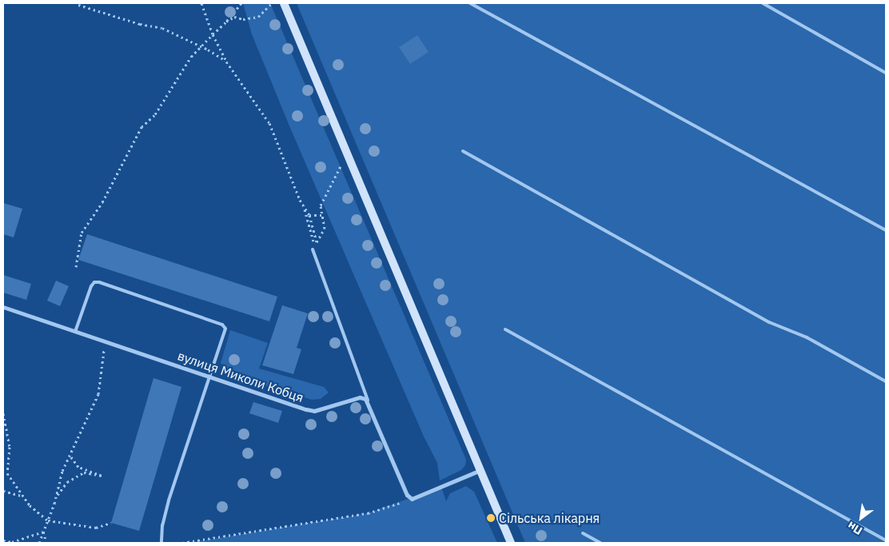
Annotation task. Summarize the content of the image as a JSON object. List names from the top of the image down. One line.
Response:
{"streets":{"street":["вулиця Миколи Кобця"]},"places":["Сільська лікарня"],"north":"bottom left"}
